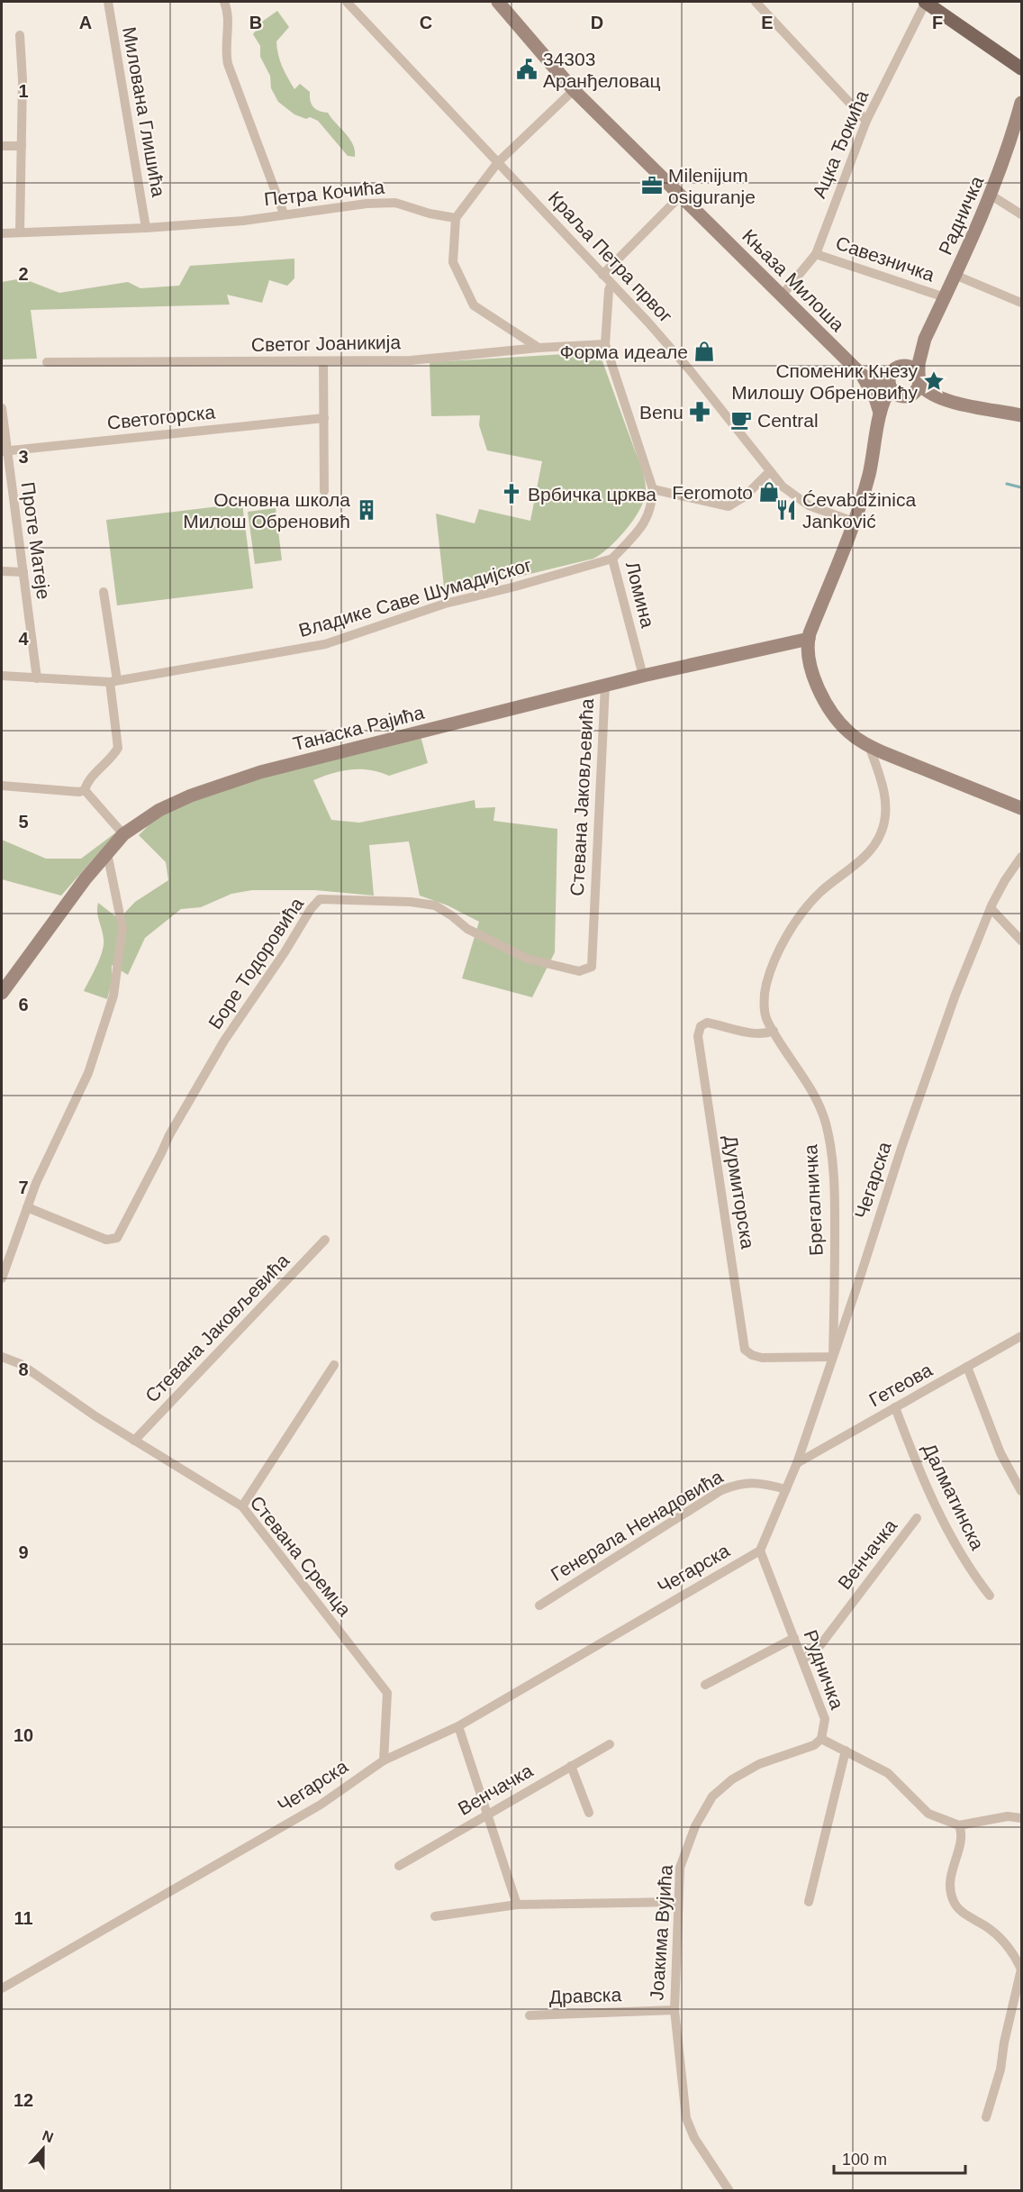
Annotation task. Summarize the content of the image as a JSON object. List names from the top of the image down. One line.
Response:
{"streets":{"street":["Милована Глишића","Ацка Ђокића","Петра Кочића","Радничка","Краља Петра првог","Савезничка","Књаза Милоша","Светог Јоаникија","Светогорска","Проте Матеје","Ломина","Владике Саве Шумадијског","Танаска Рајића","Стевана Јаковљевића","Боре Тодоровића","Чегарска","Дурмиторска","Брегалничка","Гетеова","Далматинска","Генерала Ненадовића","Венчачка","Стевана Сремца","Рудничка","Јоакима Вујића","Дравска"]},"crossings":[["Милована Глишића","Петра Кочића"],["Ацка Ђокића","Савезничка"],["Ацка Ђокића","Књаза Милоша"],["Радничка","Савезничка"],["Радничка","Књаза Милоша"],["Краља Петра првог","Ломина"],["Светог Јоаникија","Ломина"],["Светогорска","Проте Матеје"],["Проте Матеје","Владике Саве Шумадијског"],["Ломина","Владике Саве Шумадијског"],["Ломина","Танаска Рајића"],["Танаска Рајића","Стевана Јаковљевића"],["Стевана Јаковљевића","Боре Тодоровића"],["Стевана Јаковљевића","Стевана Сремца"],["Чегарска","Дурмиторска"],["Чегарска","Брегалничка"],["Чегарска","Гетеова"],["Чегарска","Генерала Ненадовића"],["Чегарска","Стевана Сремца"],["Чегарска","Рудничка"],["Дурмиторска","Брегалничка"],["Гетеова","Далматинска"],["Венчачка","Рудничка"],["Рудничка","Јоакима Вујића"],["Јоакима Вујића","Дравска"]],"places":{"public building":["34303 Аранђеловац"],"office":["Milenijum osiguranje"],"shop":["Форма идеале","Feromoto"],"place":["Споменик Кнезу Милошу Обреновићу"],"pharmacy":["Benu"],"cafe":["Central"],"church":["Врбичка црква"],"building":["Основна школа Милош Обреновић"],"restaurant":["Ćevabdžinica Janković"]},"scale_bar":"100 m","north":"top","grid":{"columns":["A","B","C","D","E","F"],"rows":["1","2","3","4","5","6","7","8","9","10","11","12"]}}
